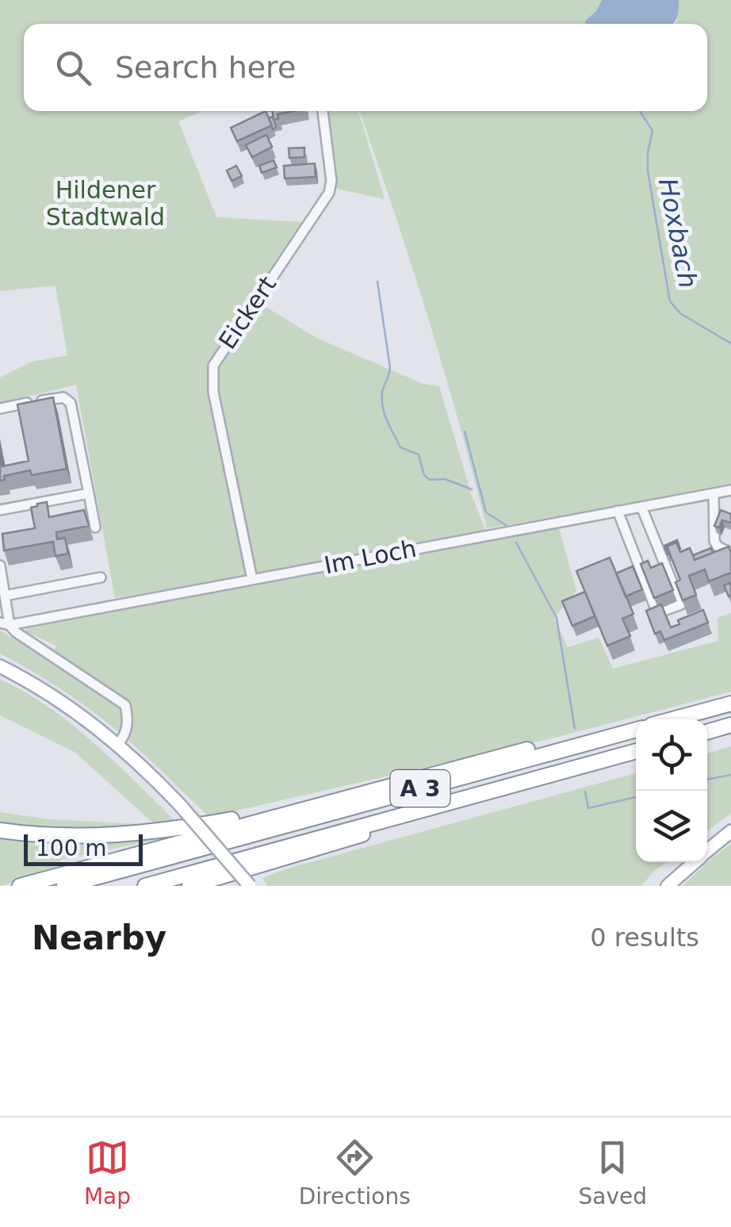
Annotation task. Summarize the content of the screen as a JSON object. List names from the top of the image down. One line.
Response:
{"streets":{"highway":["A 3"],"street":["Eickert","Im Loch"]},"crossings":[["Eickert","Im Loch"]],"water":["Hoxbach"],"parks":["Hildener Stadtwald"],"scale_bar":"100 m","page":{"search":"Search here","scale":"100 m","heading":["Nearby","0 results"],"nav":["Map","Directions","Saved"]}}
